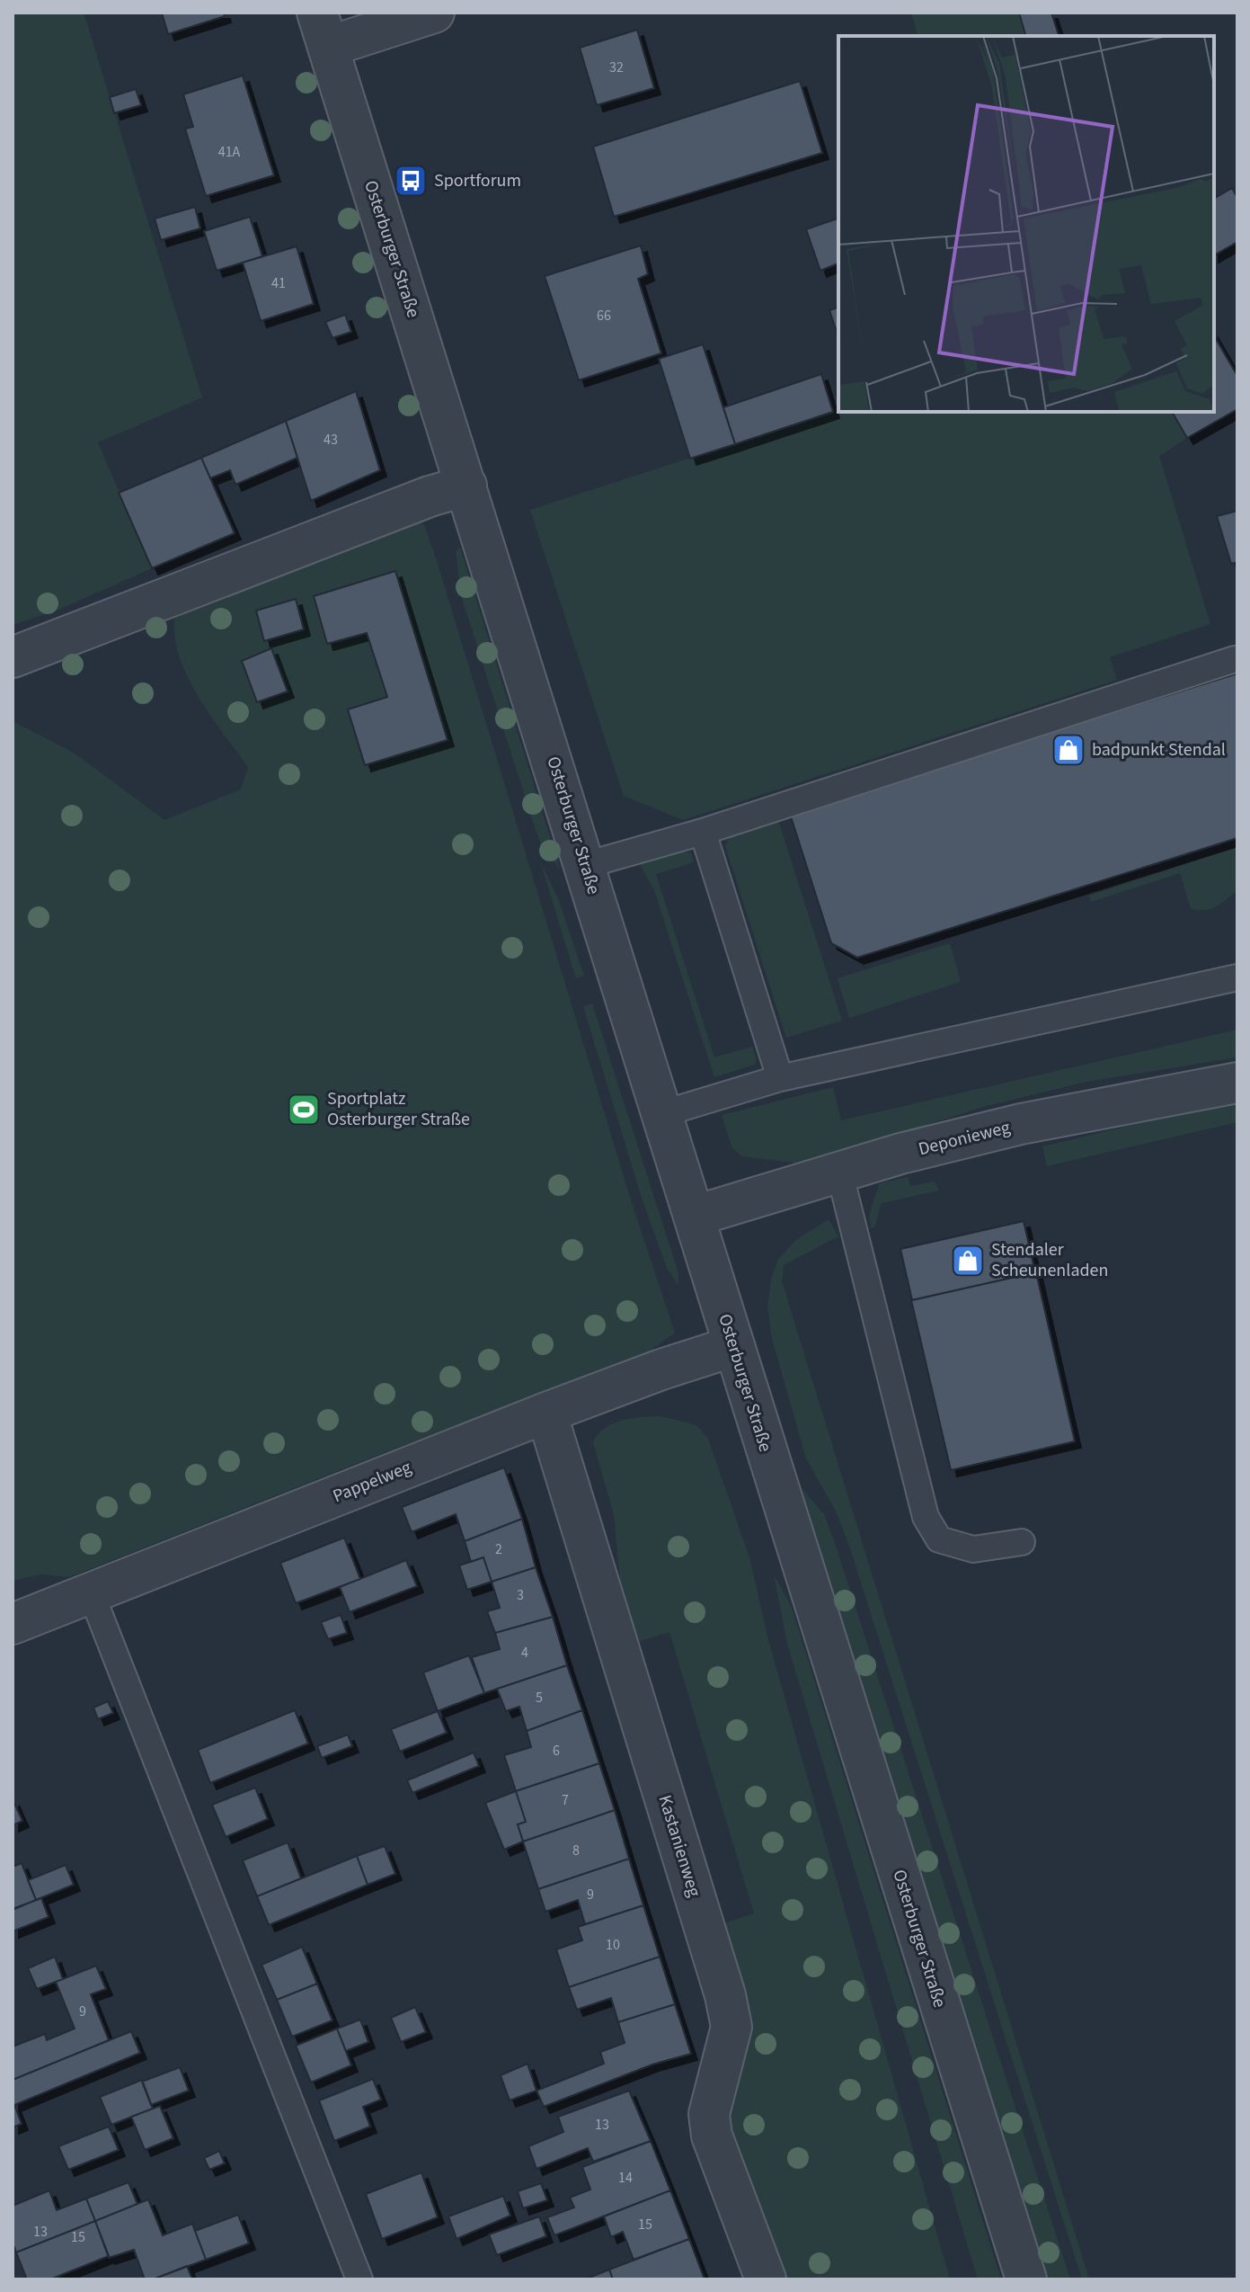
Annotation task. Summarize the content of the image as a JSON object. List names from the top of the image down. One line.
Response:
{"streets":{"street":["Osterburger Straße","Deponieweg","Pappelweg","Kastanienweg"]},"crossings":[["Osterburger Straße","Deponieweg"],["Osterburger Straße","Pappelweg"],["Pappelweg","Kastanienweg"]],"places":{"bus stop":["Sportforum"],"shop":["badpunkt Stendal","Stendaler Scheunenladen"],"sports":["Sportplatz Osterburger Straße"]},"house_numbers":["32","41A","41","66","43","2","3","4","5","6","7","8","9","10","9","13","14","15","13","15"]}
